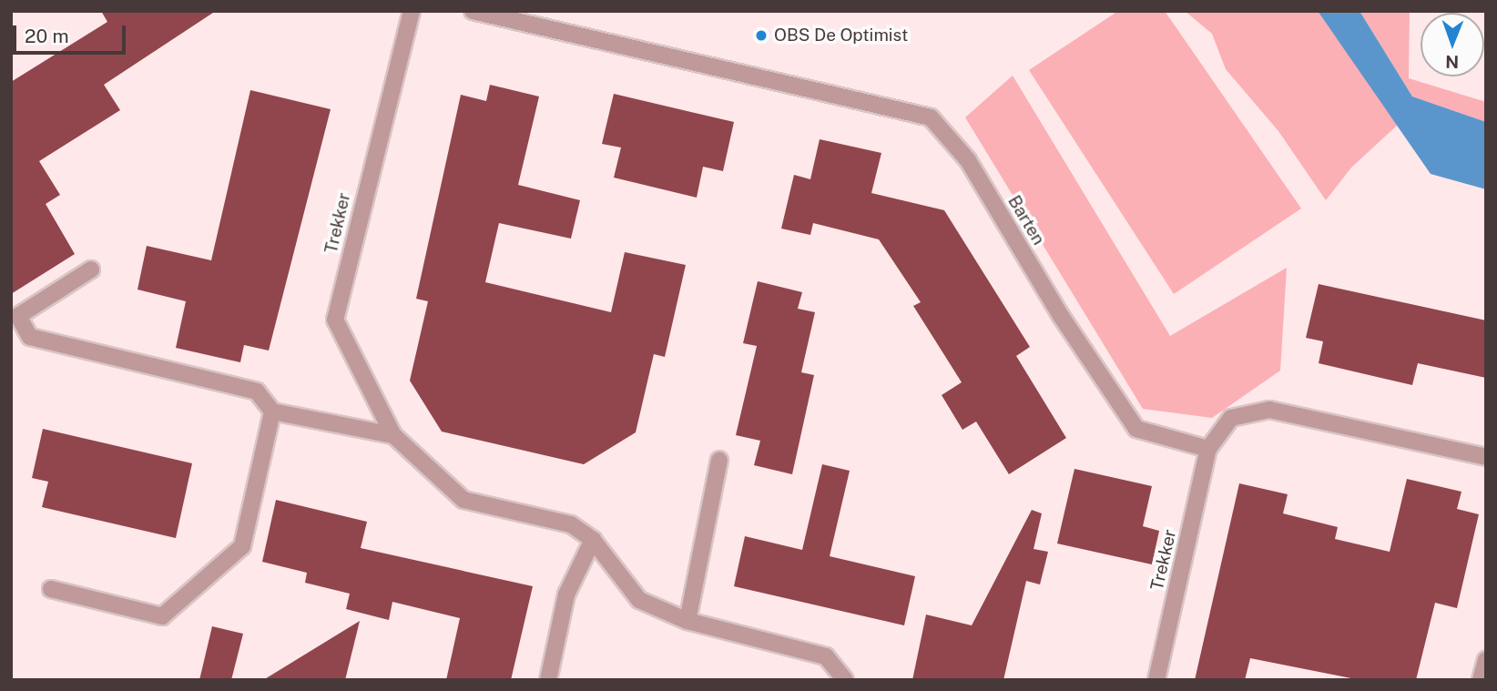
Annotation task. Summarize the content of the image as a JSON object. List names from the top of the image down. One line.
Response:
{"streets":{"street":["Barten","Trekker"]},"crossings":[["Barten","Trekker"]],"places":["OBS De Optimist"],"scale_bar":"20 m","north":"bottom"}
